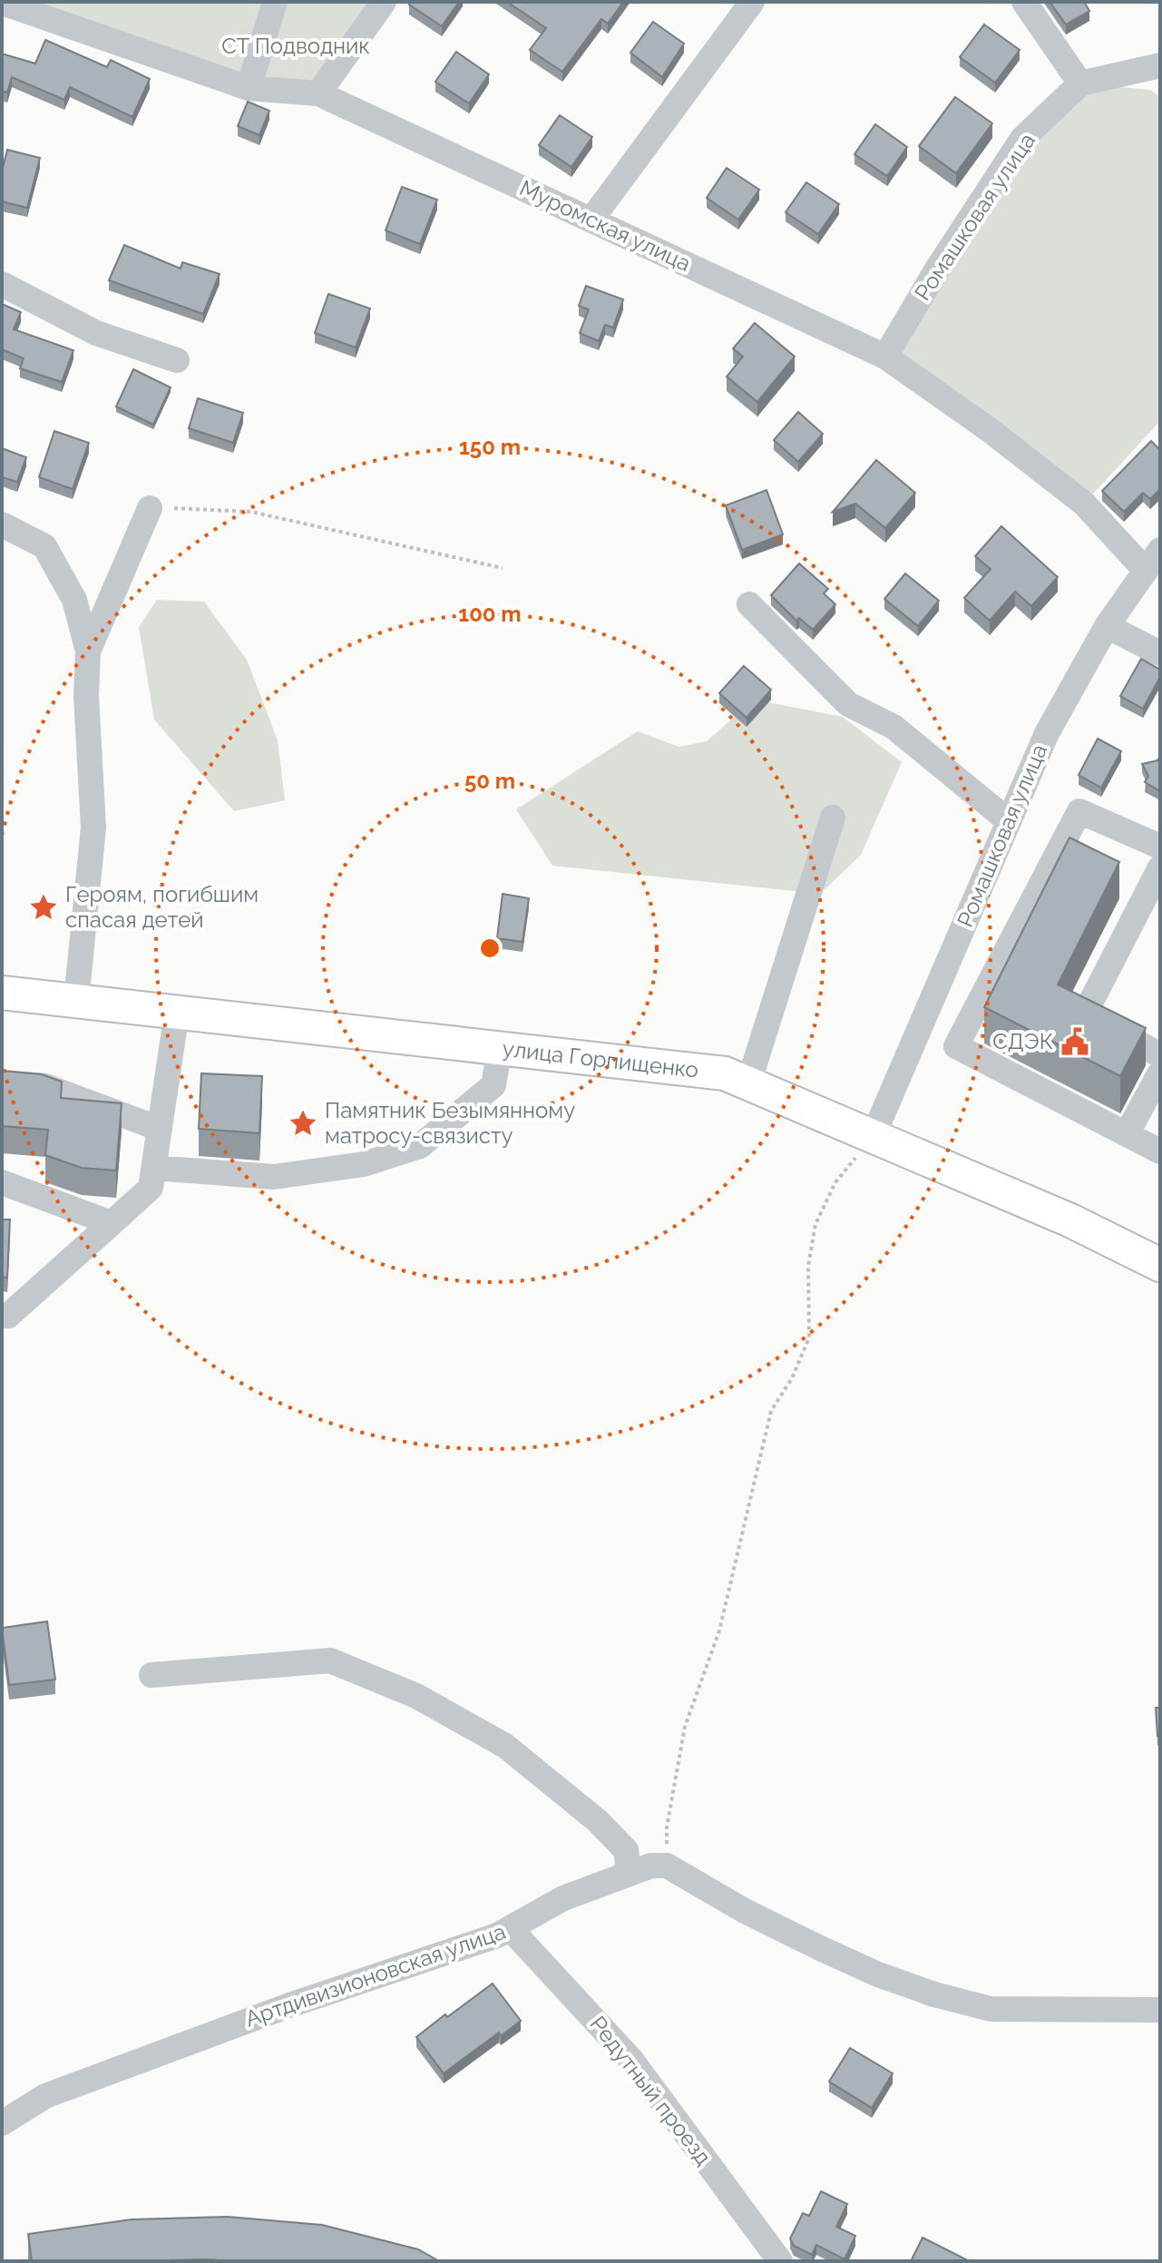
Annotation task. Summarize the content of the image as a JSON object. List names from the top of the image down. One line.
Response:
{"streets":{"main road":["улица Горпищенко"],"street":["Ромашковая улица","Муромская улица","Артдивизионовская улица","Редутный проезд"]},"crossings":[["Ромашковая улица","Муромская улица"],["Ромашковая улица","улица Горпищенко"],["Артдивизионовская улица","Редутный проезд"]],"parks":["СТ Подводник"],"places":{"place":["Героям, погибшим спасая детей","Памятник Безымянному матросу-связисту"],"public building":["СДЭК"]},"rings":["150 m","100 m","50 m"]}
